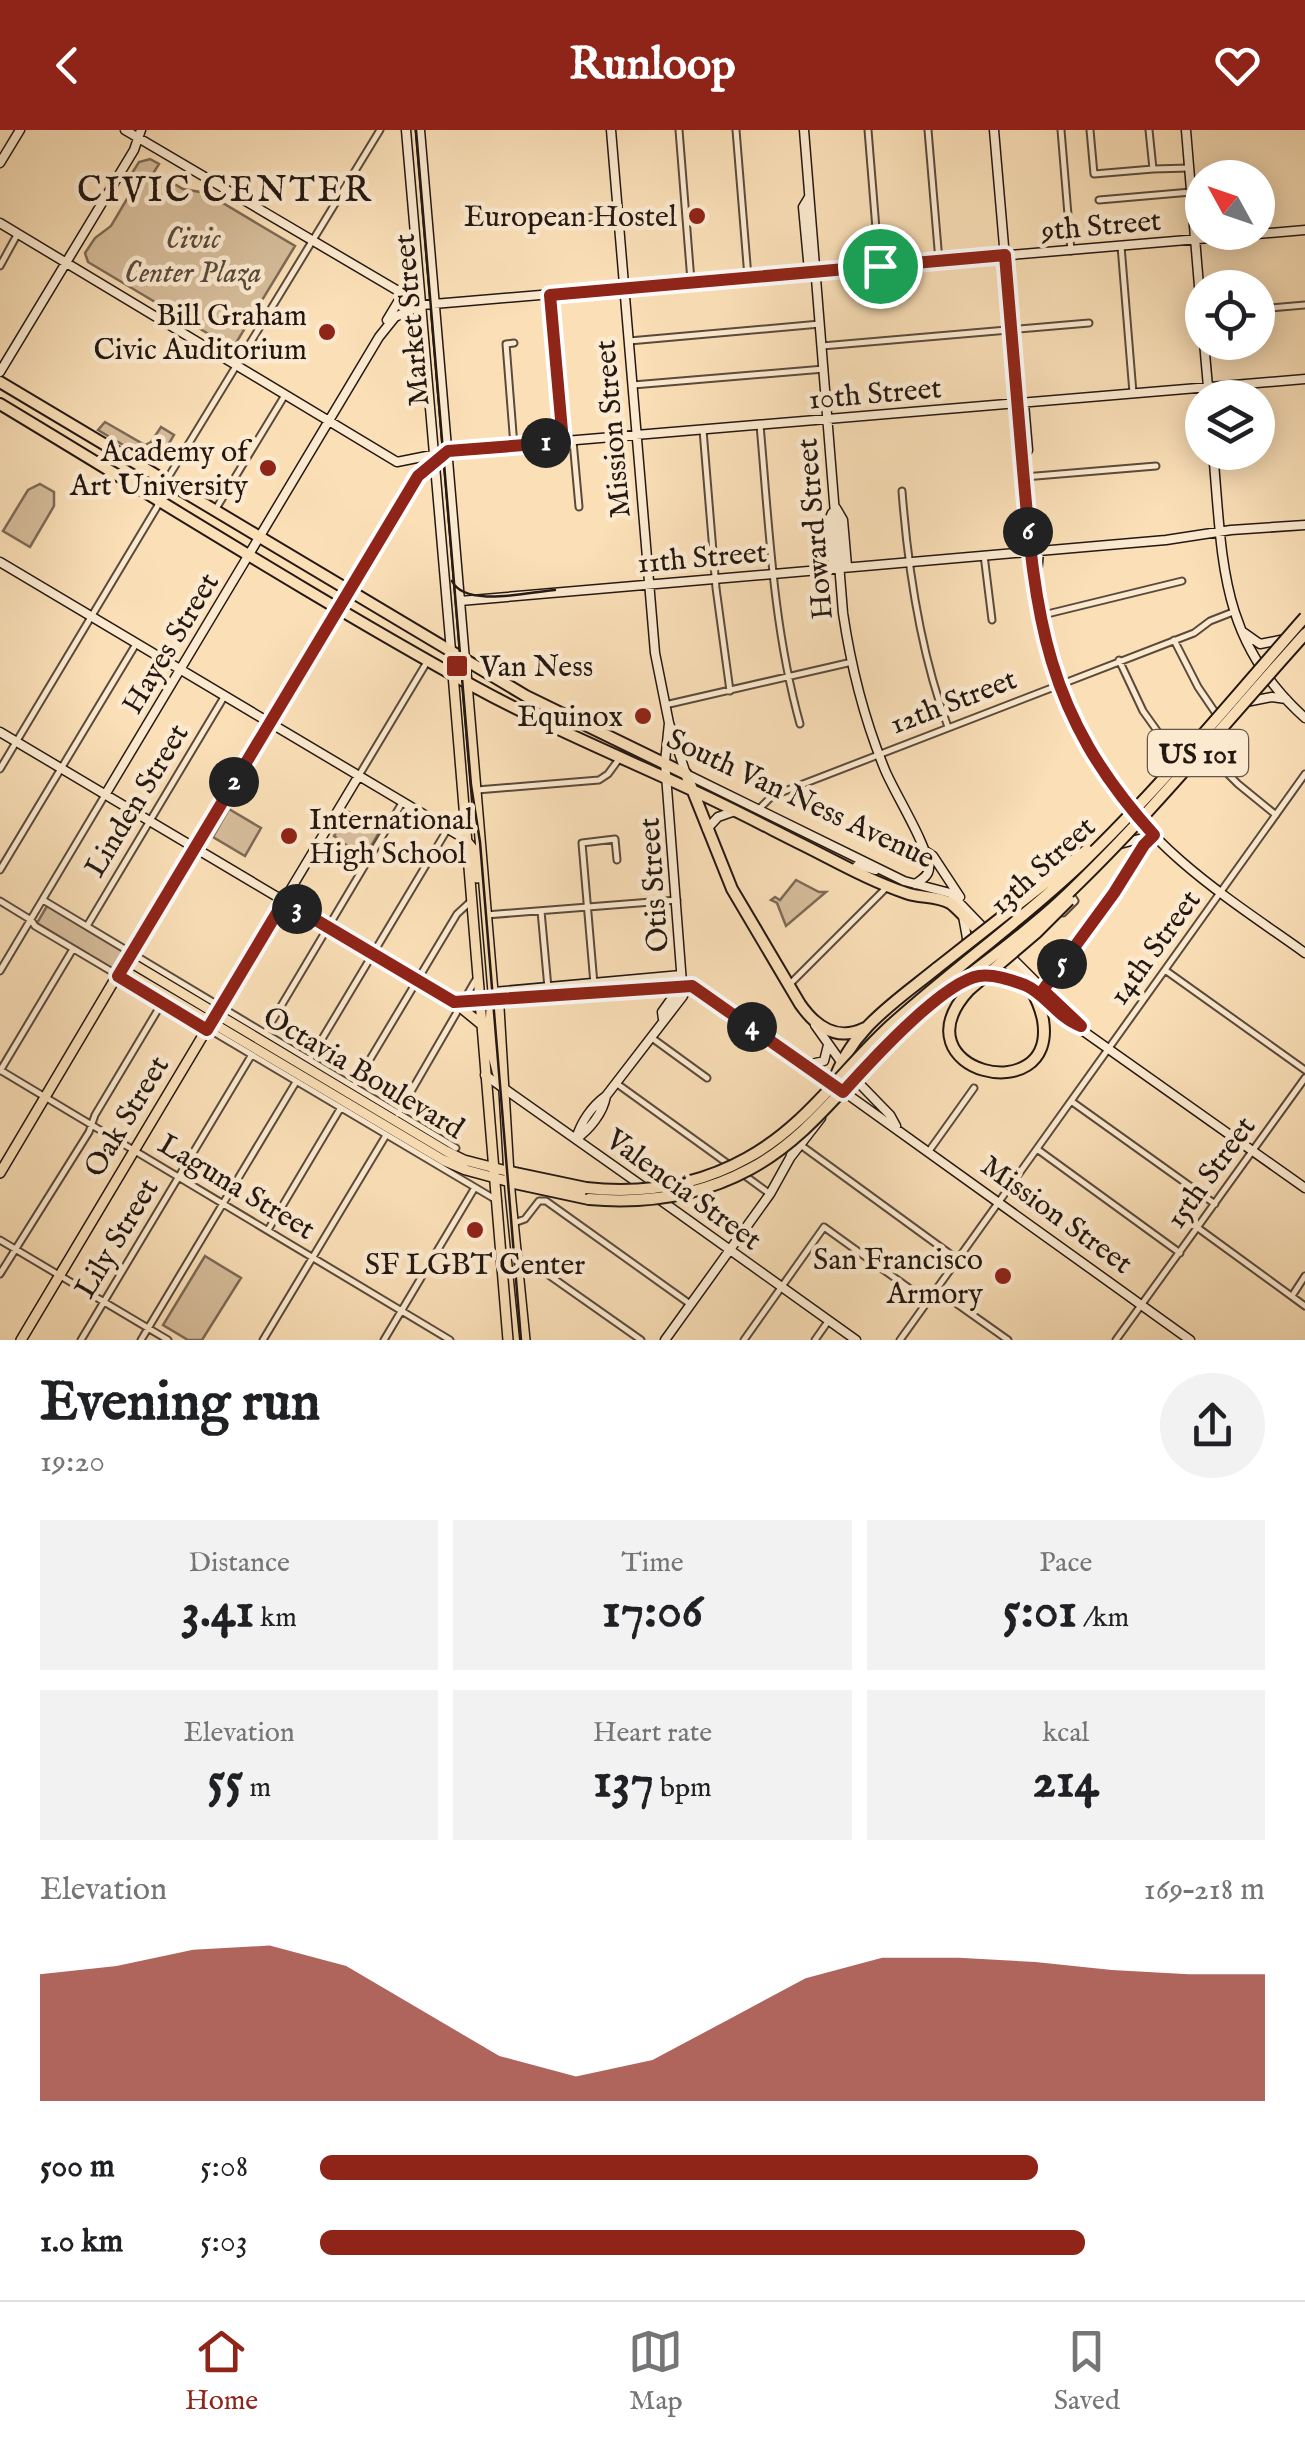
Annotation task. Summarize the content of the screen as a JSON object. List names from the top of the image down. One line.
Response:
{"streets":{"highway":["Mission Street","US 101","South Van Ness Avenue","Octavia Boulevard"],"main road":["9th Street","Market Street","10th Street","Howard Street","11th Street","Hayes Street","13th Street","Otis Street","Oak Street","Valencia Street"],"street":["12th Street","Linden Street","14th Street","15th Street","Laguna Street","Lily Street"]},"crossings":[["9th Street","Market Street"],["9th Street","Mission Street"],["9th Street","Howard Street"],["Market Street","10th Street"],["Market Street","11th Street"],["Market Street","Hayes Street"],["Market Street","South Van Ness Avenue"],["Market Street","Octavia Boulevard"],["Market Street","Valencia Street"],["10th Street","Mission Street"],["10th Street","Howard Street"],["10th Street","Hayes Street"],["Mission Street","11th Street"],["Mission Street","South Van Ness Avenue"],["Mission Street","13th Street"],["Mission Street","Otis Street"],["Mission Street","14th Street"],["Mission Street","15th Street"],["Howard Street","11th Street"],["Howard Street","12th Street"],["Howard Street","South Van Ness Avenue"],["Hayes Street","South Van Ness Avenue"],["12th Street","South Van Ness Avenue"],["US 101","South Van Ness Avenue"],["US 101","13th Street"],["US 101","Octavia Boulevard"],["South Van Ness Avenue","13th Street"],["South Van Ness Avenue","Otis Street"],["South Van Ness Avenue","14th Street"],["South Van Ness Avenue","Oak Street"],["South Van Ness Avenue","15th Street"],["13th Street","Otis Street"],["Octavia Boulevard","Oak Street"],["Oak Street","Laguna Street"],["Laguna Street","Lily Street"]],"districts":["CIVIC CENTER"],"parks":["Civic Center Plaza"],"places":{"other":["European Hostel","Bill Graham Civic Auditorium","Academy of Art University","Equinox","International High School","SF LGBT Center","San Francisco Armory"],"transit":["Van Ness"]},"north":"top left","page":{"header":"Runloop","pins":["1","6","2","3","5","4"],"heading":["Evening run","19:20"],"stats":[["Distance","3.41 km"],["Time","17:06"],["Pace","5:01 /km"],["Elevation","55 m"],["Heart rate","137 bpm"],["kcal","214"]],"chart":["Elevation","169–218 m"],"list":[{"name":"500 m","note":"5:08"},{"name":"1.0 km","note":"5:03"}],"tabs":["Home","Map","Saved"]}}
